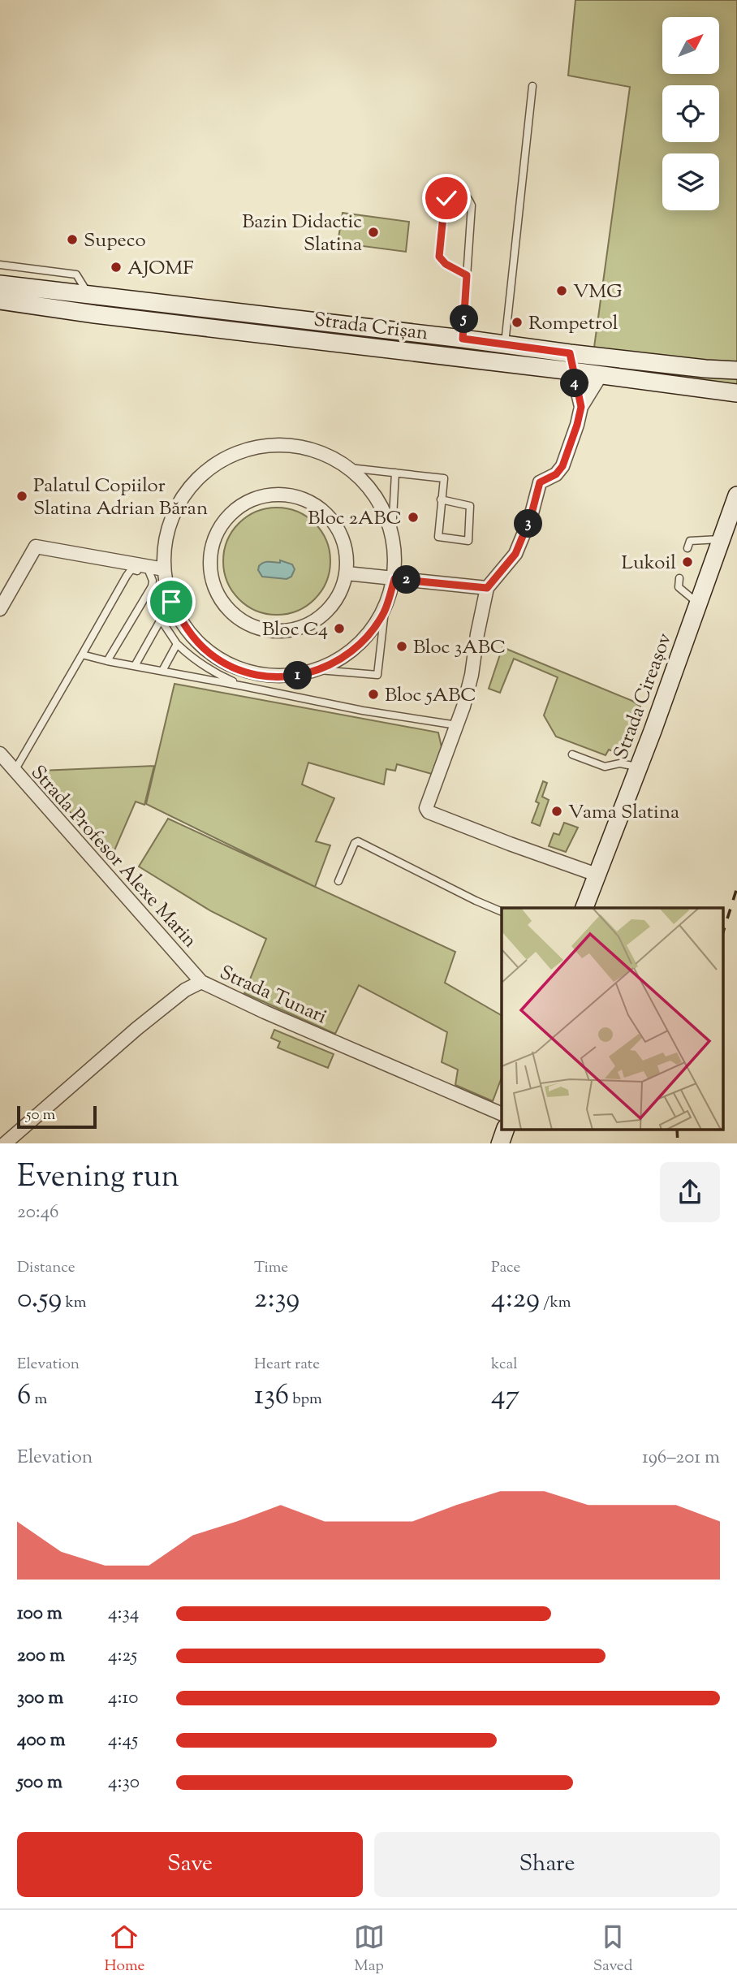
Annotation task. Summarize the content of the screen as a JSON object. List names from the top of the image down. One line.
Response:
{"streets":{"main road":["Strada Crișan","Strada Cireașov"],"street":["Strada Profesor Alexe Marin","Strada Tunari"]},"crossings":[["Strada Profesor Alexe Marin","Strada Tunari"]],"places":["Bazin Didactic Slatina","Supeco","AJOMF","VMG","Rompetrol","Palatul Copiilor Slatina Adrian Băran","Bloc 2ABC","Lukoil","Bloc C4","Bloc 3ABC","Bloc 5ABC","Vama Slatina"],"scale_bar":"50 m","north":"top right","page":{"pins":["5","4","3","2","1"],"scale":"50 m","heading":["Evening run","20:46"],"stats":[["Distance","0.59 km"],["Time","2:39"],["Pace","4:29 /km"],["Elevation","6 m"],["Heart rate","136 bpm"],["kcal","47"]],"chart":["Elevation","196–201 m"],"list":[{"name":"100 m","note":"4:34"},{"name":"200 m","note":"4:25"},{"name":"300 m","note":"4:10"},{"name":"400 m","note":"4:45"},{"name":"500 m","note":"4:30"}],"buttons":["Save","Share"],"tabs":["Home","Map","Saved"]}}
